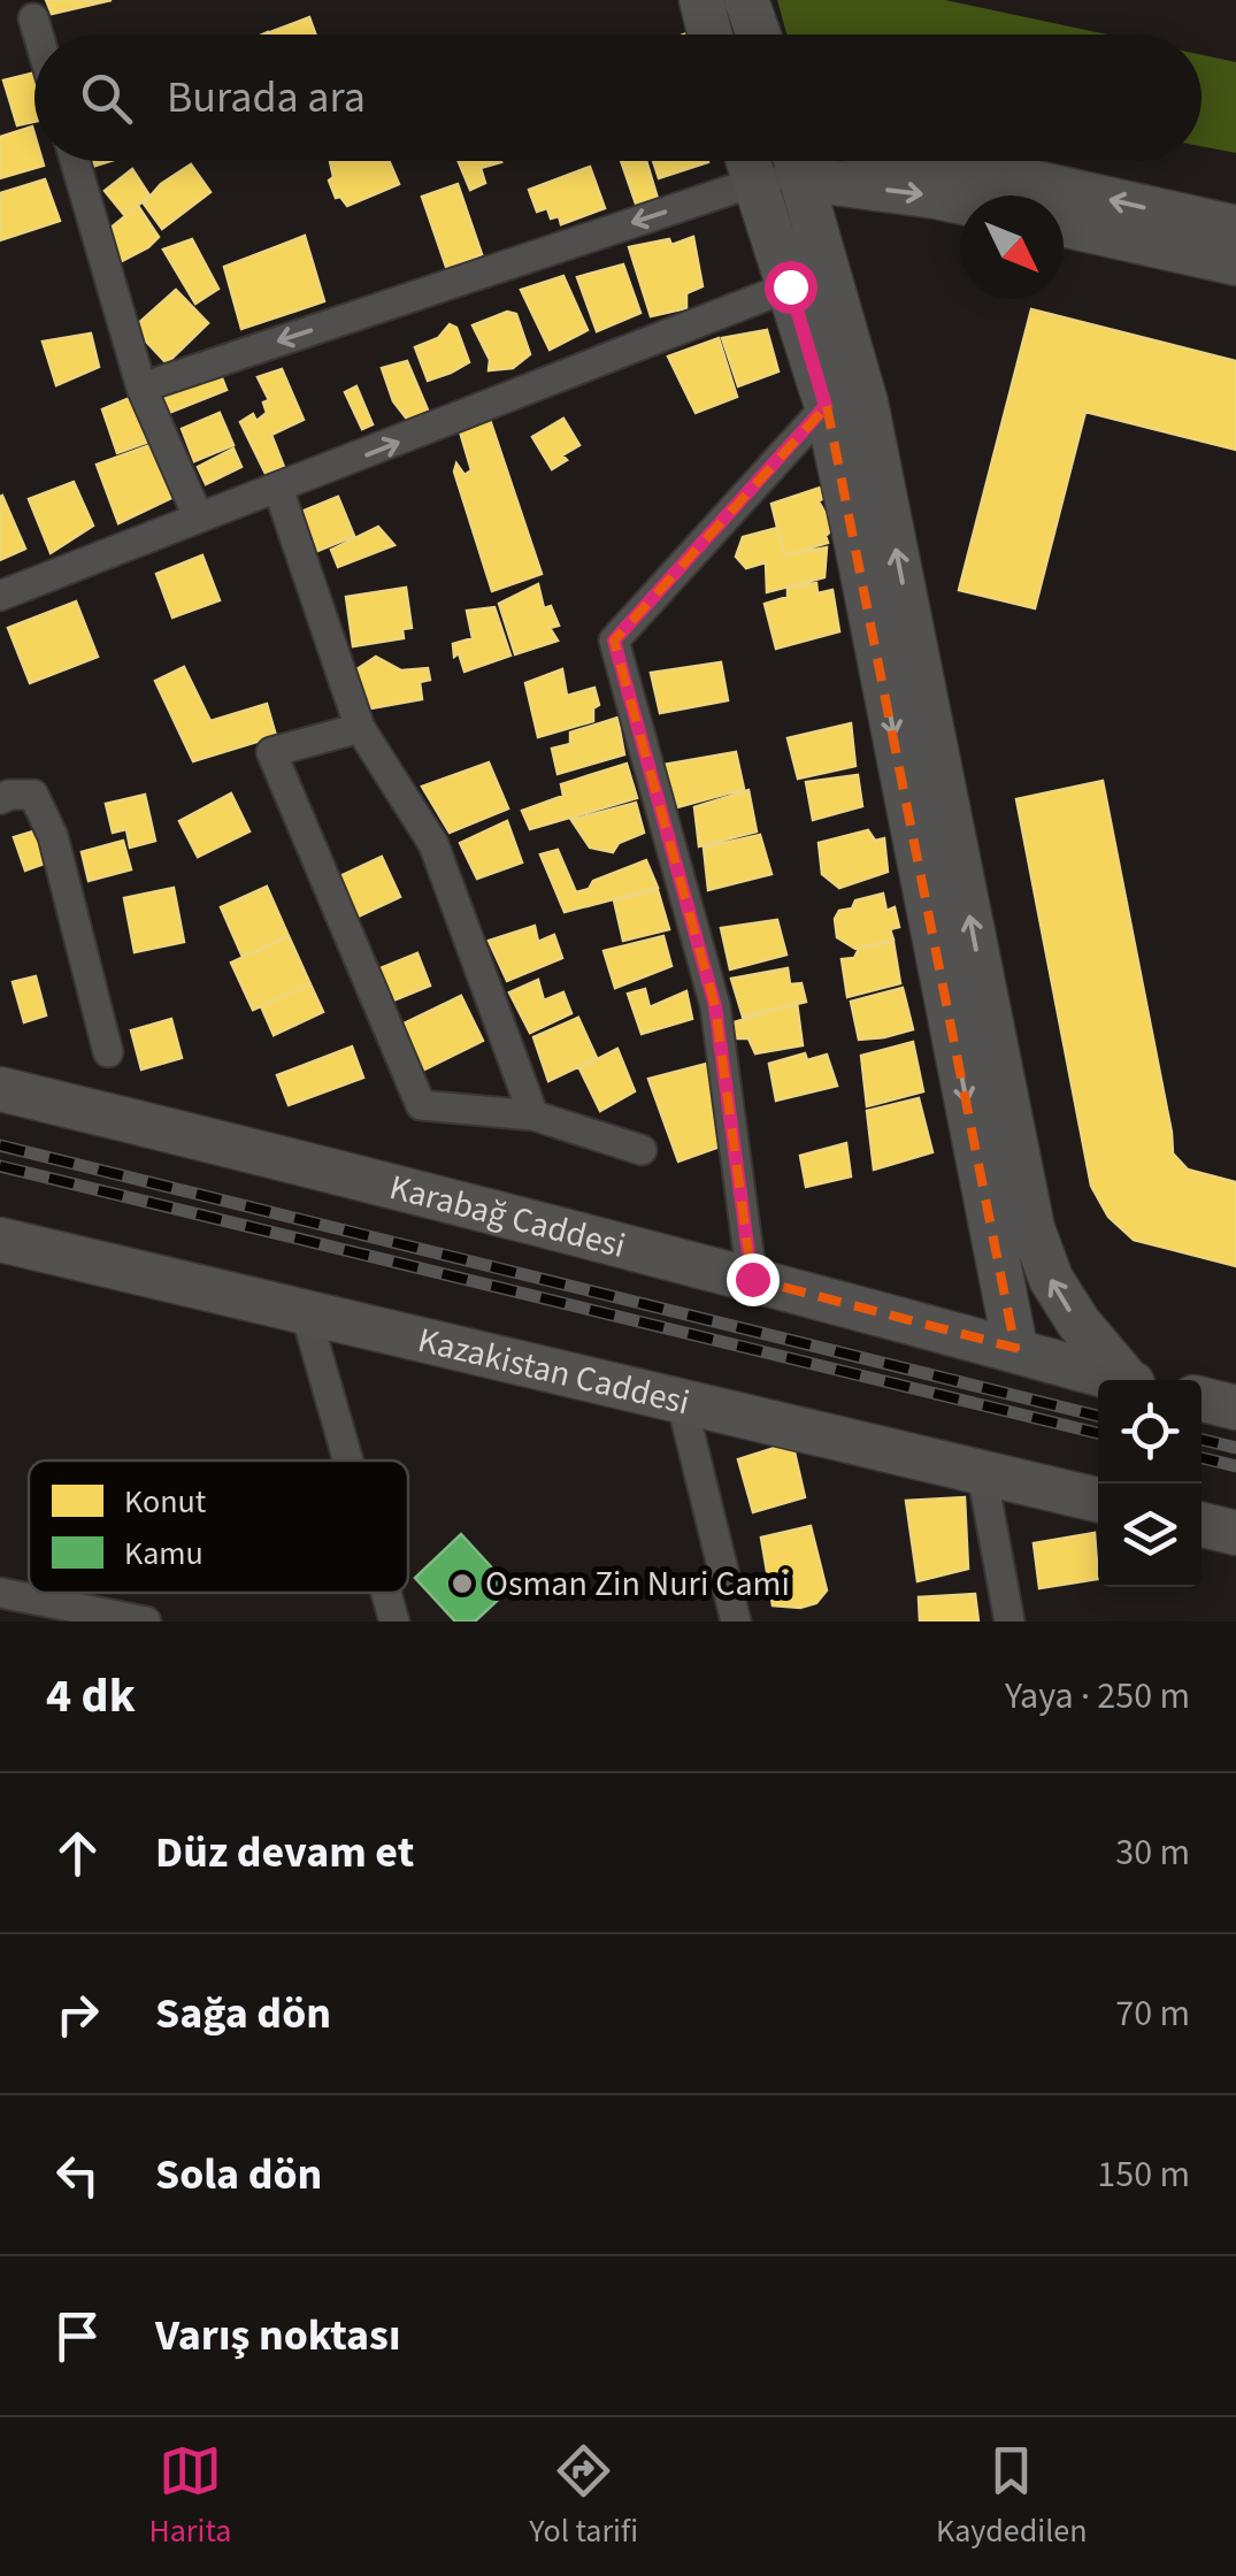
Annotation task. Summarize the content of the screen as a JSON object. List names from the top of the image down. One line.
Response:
{"streets":{"main road":["Karabağ Caddesi","Kazakistan Caddesi"]},"places":["Osman Zin Nuri Cami"],"legend":["Konut","Kamu"],"north":"bottom right","page":{"search":"Burada ara","heading":["4 dk","Yaya · 250 m"],"list":[["Düz devam et","30 m"],["Sağa dön","70 m"],["Sola dön","150 m"],"Varış noktası"],"nav":["Harita","Yol tarifi","Kaydedilen"]}}
